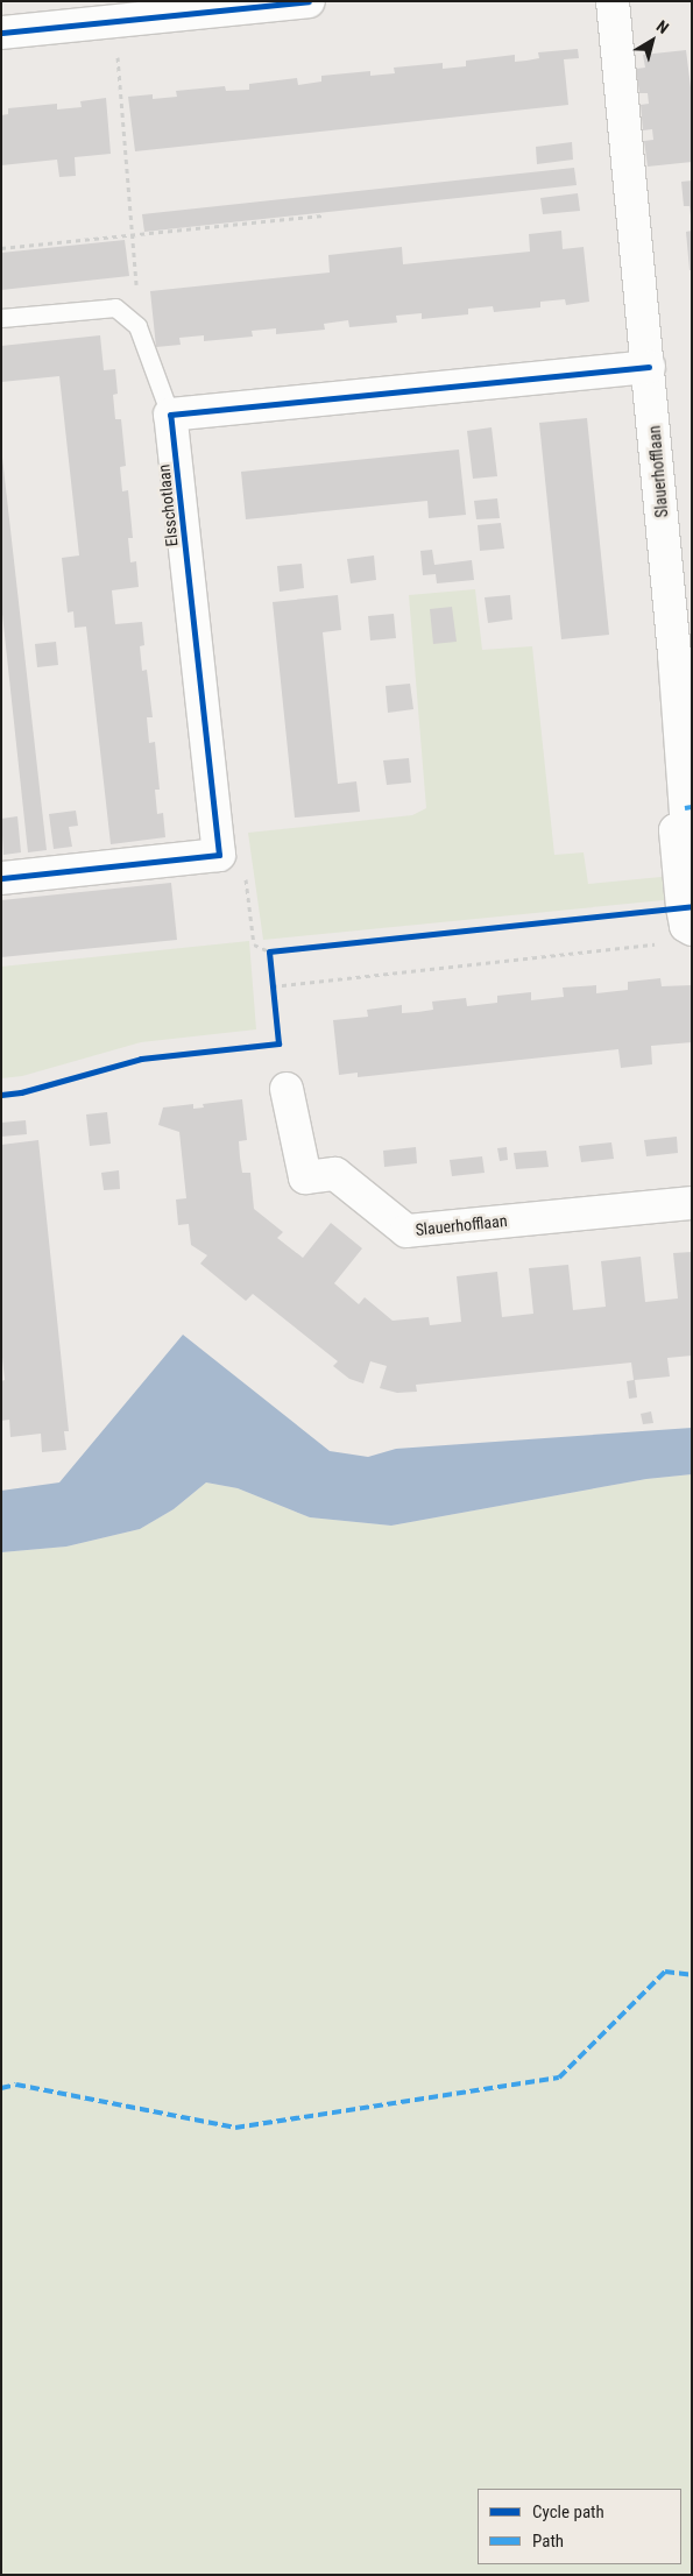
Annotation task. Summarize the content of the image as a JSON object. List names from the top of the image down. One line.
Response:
{"streets":{"street":["Slauerhofflaan","Elsschotlaan"]},"legend":["Cycle path","Path"],"north":"top right"}
